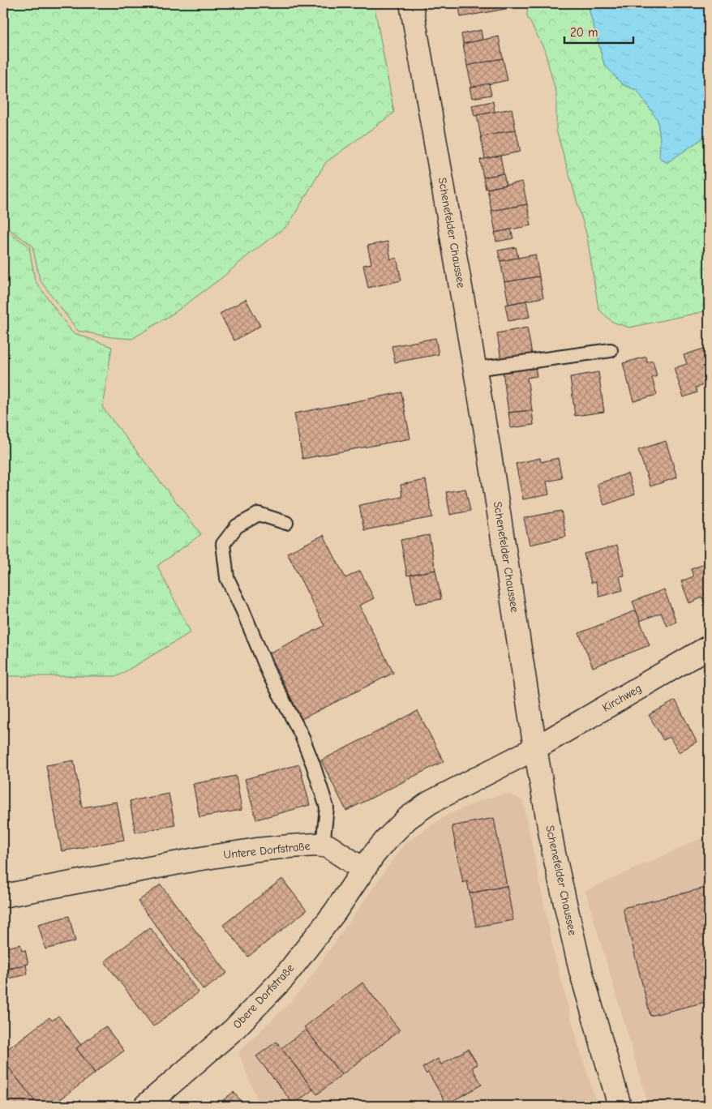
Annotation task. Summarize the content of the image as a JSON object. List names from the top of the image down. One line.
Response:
{"streets":{"street":["Schenefelder Chaussee","Kirchweg","Untere Dorfstraße","Obere Dorfstraße"]},"crossings":[["Schenefelder Chaussee","Kirchweg"],["Untere Dorfstraße","Obere Dorfstraße"]],"scale_bar":"20 m"}
